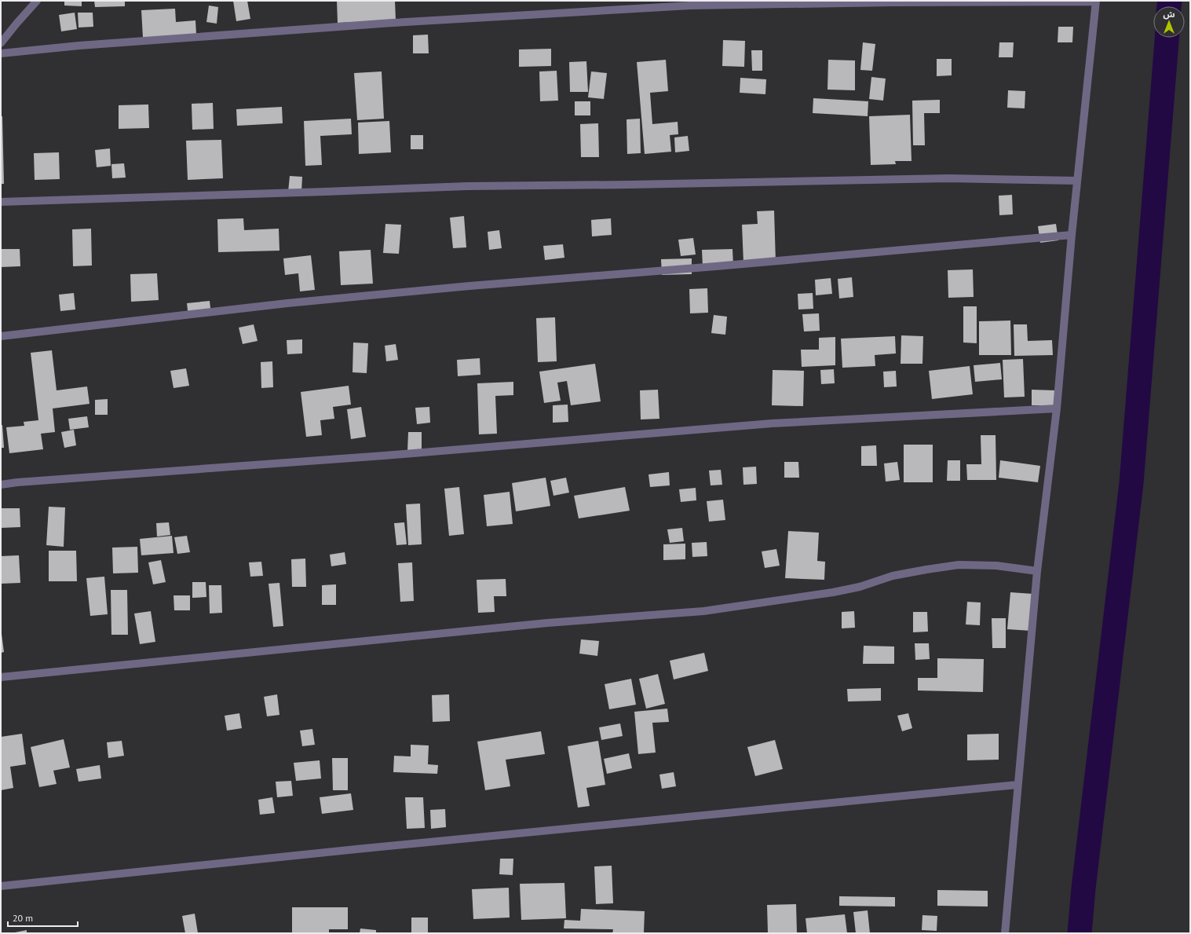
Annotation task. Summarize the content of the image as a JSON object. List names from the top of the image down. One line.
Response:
{"scale_bar":"20 m","north":"top"}
